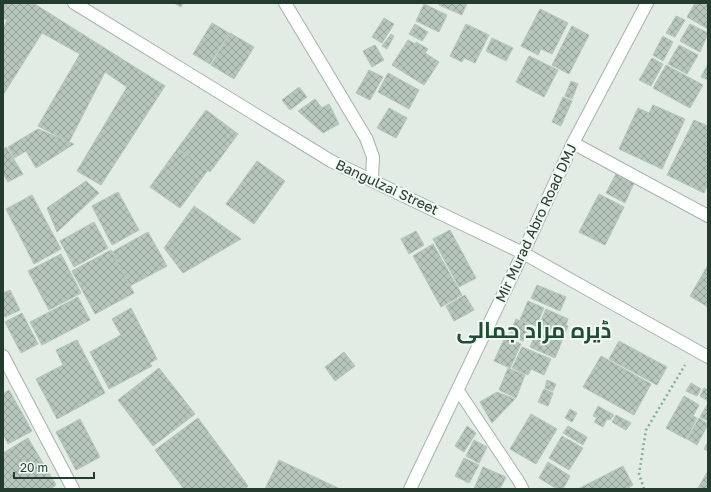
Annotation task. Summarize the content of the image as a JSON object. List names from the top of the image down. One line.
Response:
{"streets":{"street":["Bangulzai Street","Mir Murad Abro Road DMJ"]},"crossings":[["Bangulzai Street","Mir Murad Abro Road DMJ"]],"districts":["ڈیرہ مراد جمالی"],"scale_bar":"20 m"}
